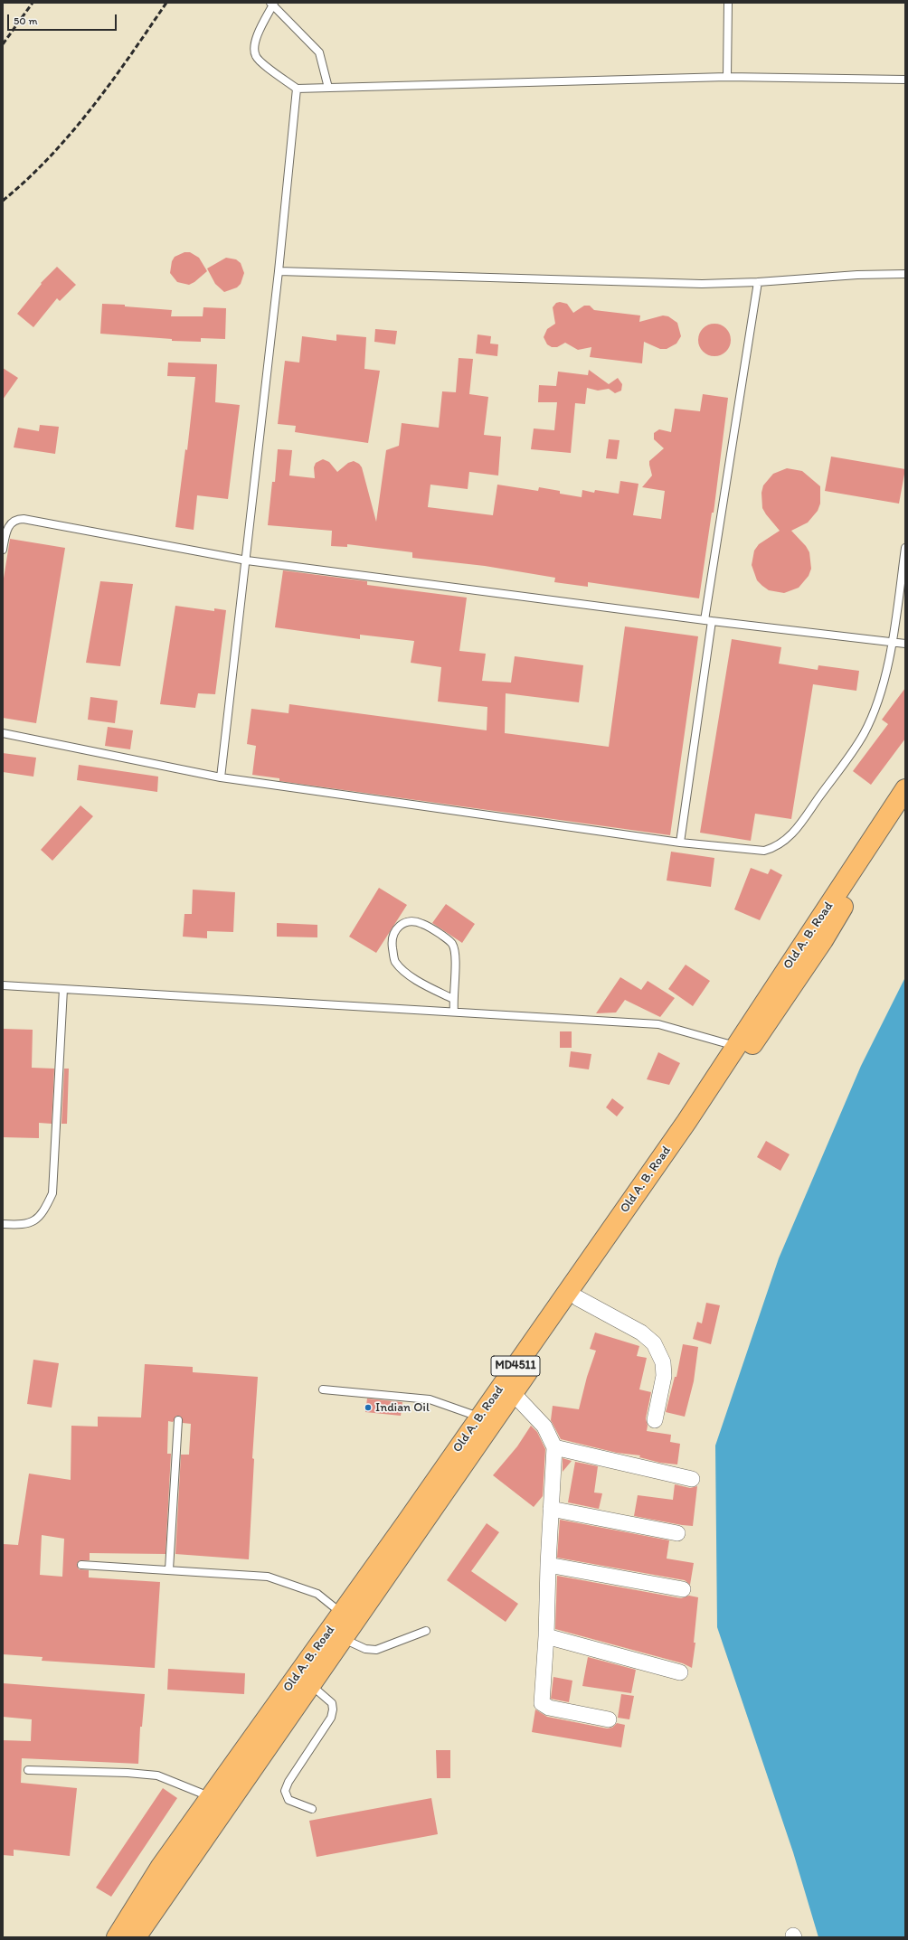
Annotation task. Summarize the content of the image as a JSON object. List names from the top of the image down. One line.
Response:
{"streets":{"main road":["Old A. B. Road","MD4511"]},"places":["Indian Oil"],"scale_bar":"50 m"}
